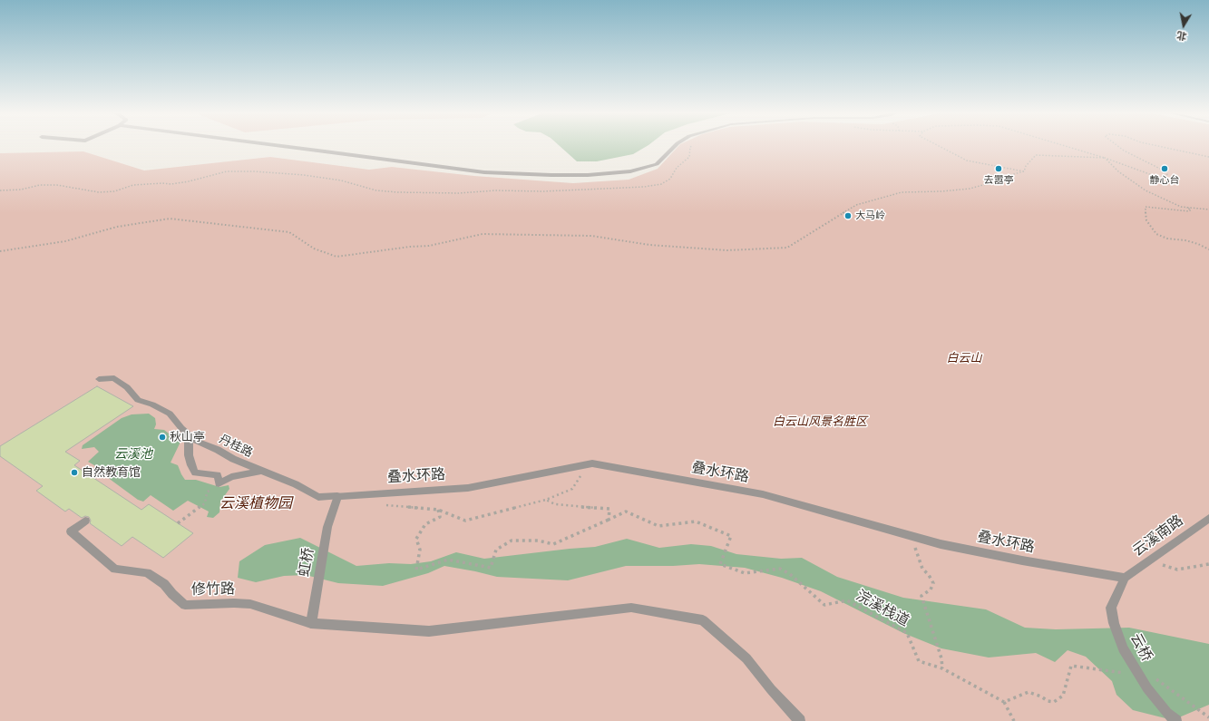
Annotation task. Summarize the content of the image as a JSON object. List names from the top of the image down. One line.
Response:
{"streets":{"street":["丹桂路","叠水环路","云溪南路","虹桥","修竹路","云桥"],"path":["浣溪栈道"]},"crossings":[["丹桂路","叠水环路"],["丹桂路","虹桥"],["叠水环路","云溪南路"],["叠水环路","虹桥"],["叠水环路","云桥"],["云溪南路","云桥"],["虹桥","修竹路"]],"water":["云溪池"],"parks":["白云山","白云山风景名胜区","云溪植物园"],"places":["去嚣亭","静心台","大马岭","秋山亭","自然教育馆"],"north":"bottom"}
